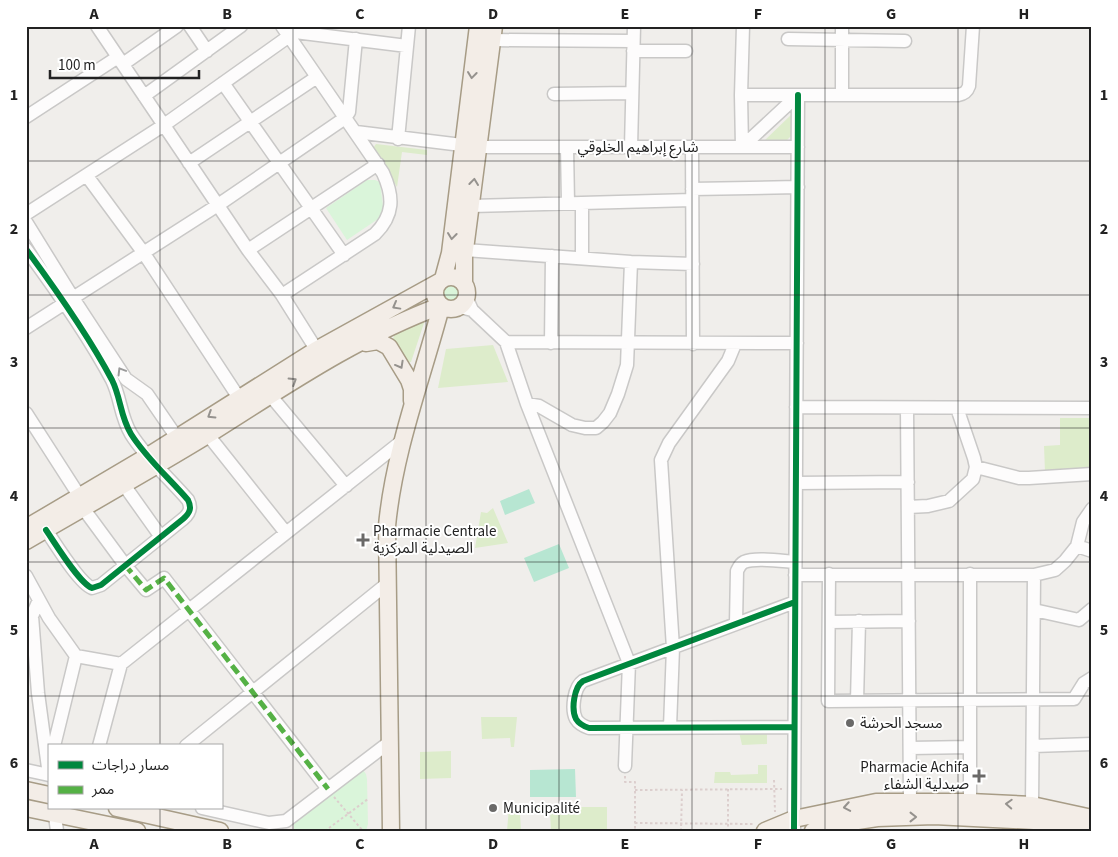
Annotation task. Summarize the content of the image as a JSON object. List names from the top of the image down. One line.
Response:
{"streets":{"street":["شارع إبراهيم الخلوقي"]},"places":{"health":["Pharmacie Centrale الصيدلية المركزية","Pharmacie Achifa صيدلية الشفاء"],"other":["مسجد الحرشة","Municipalité"]},"legend":["مسار دراجات","ممر"],"scale_bar":"100 m","grid":{"columns":["A","B","C","D","E","F","G","H"],"rows":["1","2","3","4","5","6"]}}
